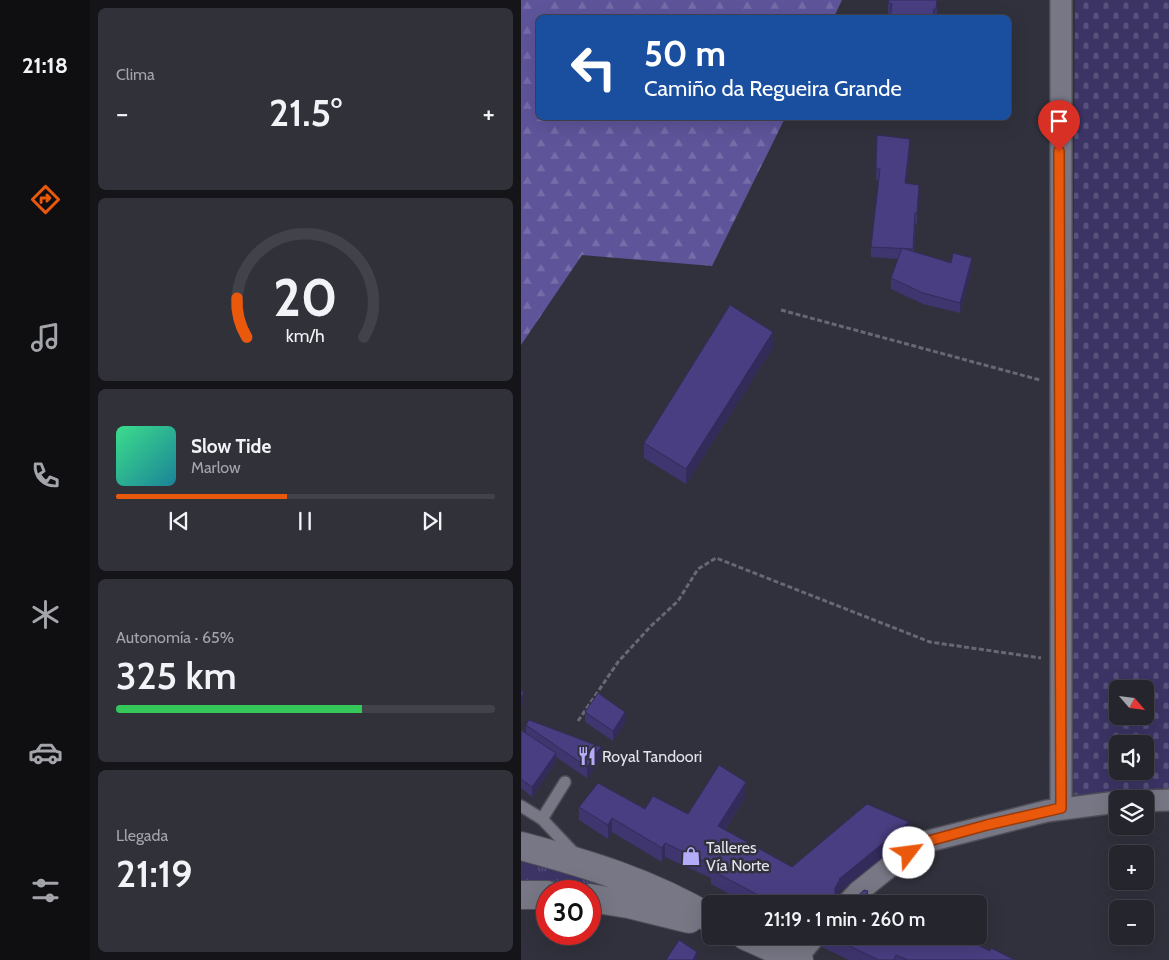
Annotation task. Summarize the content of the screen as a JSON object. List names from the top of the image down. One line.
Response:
{"places":{"restaurant":["Royal Tandoori"],"shop":["Talleres Vía Norte"]},"north":"bottom right","page":{"tabs":"21:18","tile":["Clima",["Autonomía · 65%","325 km"],["Llegada","21:19"]],"turn":["50 m","Camiño da Regueira Grande"],"heat":["−","21.5°","+"],"song":["Slow Tide","Marlow"],"map_buttons":["+","−"],"limit":"30","trip":"21:19 · 1 min · 260 m","gauge":["20","km/h"]}}
